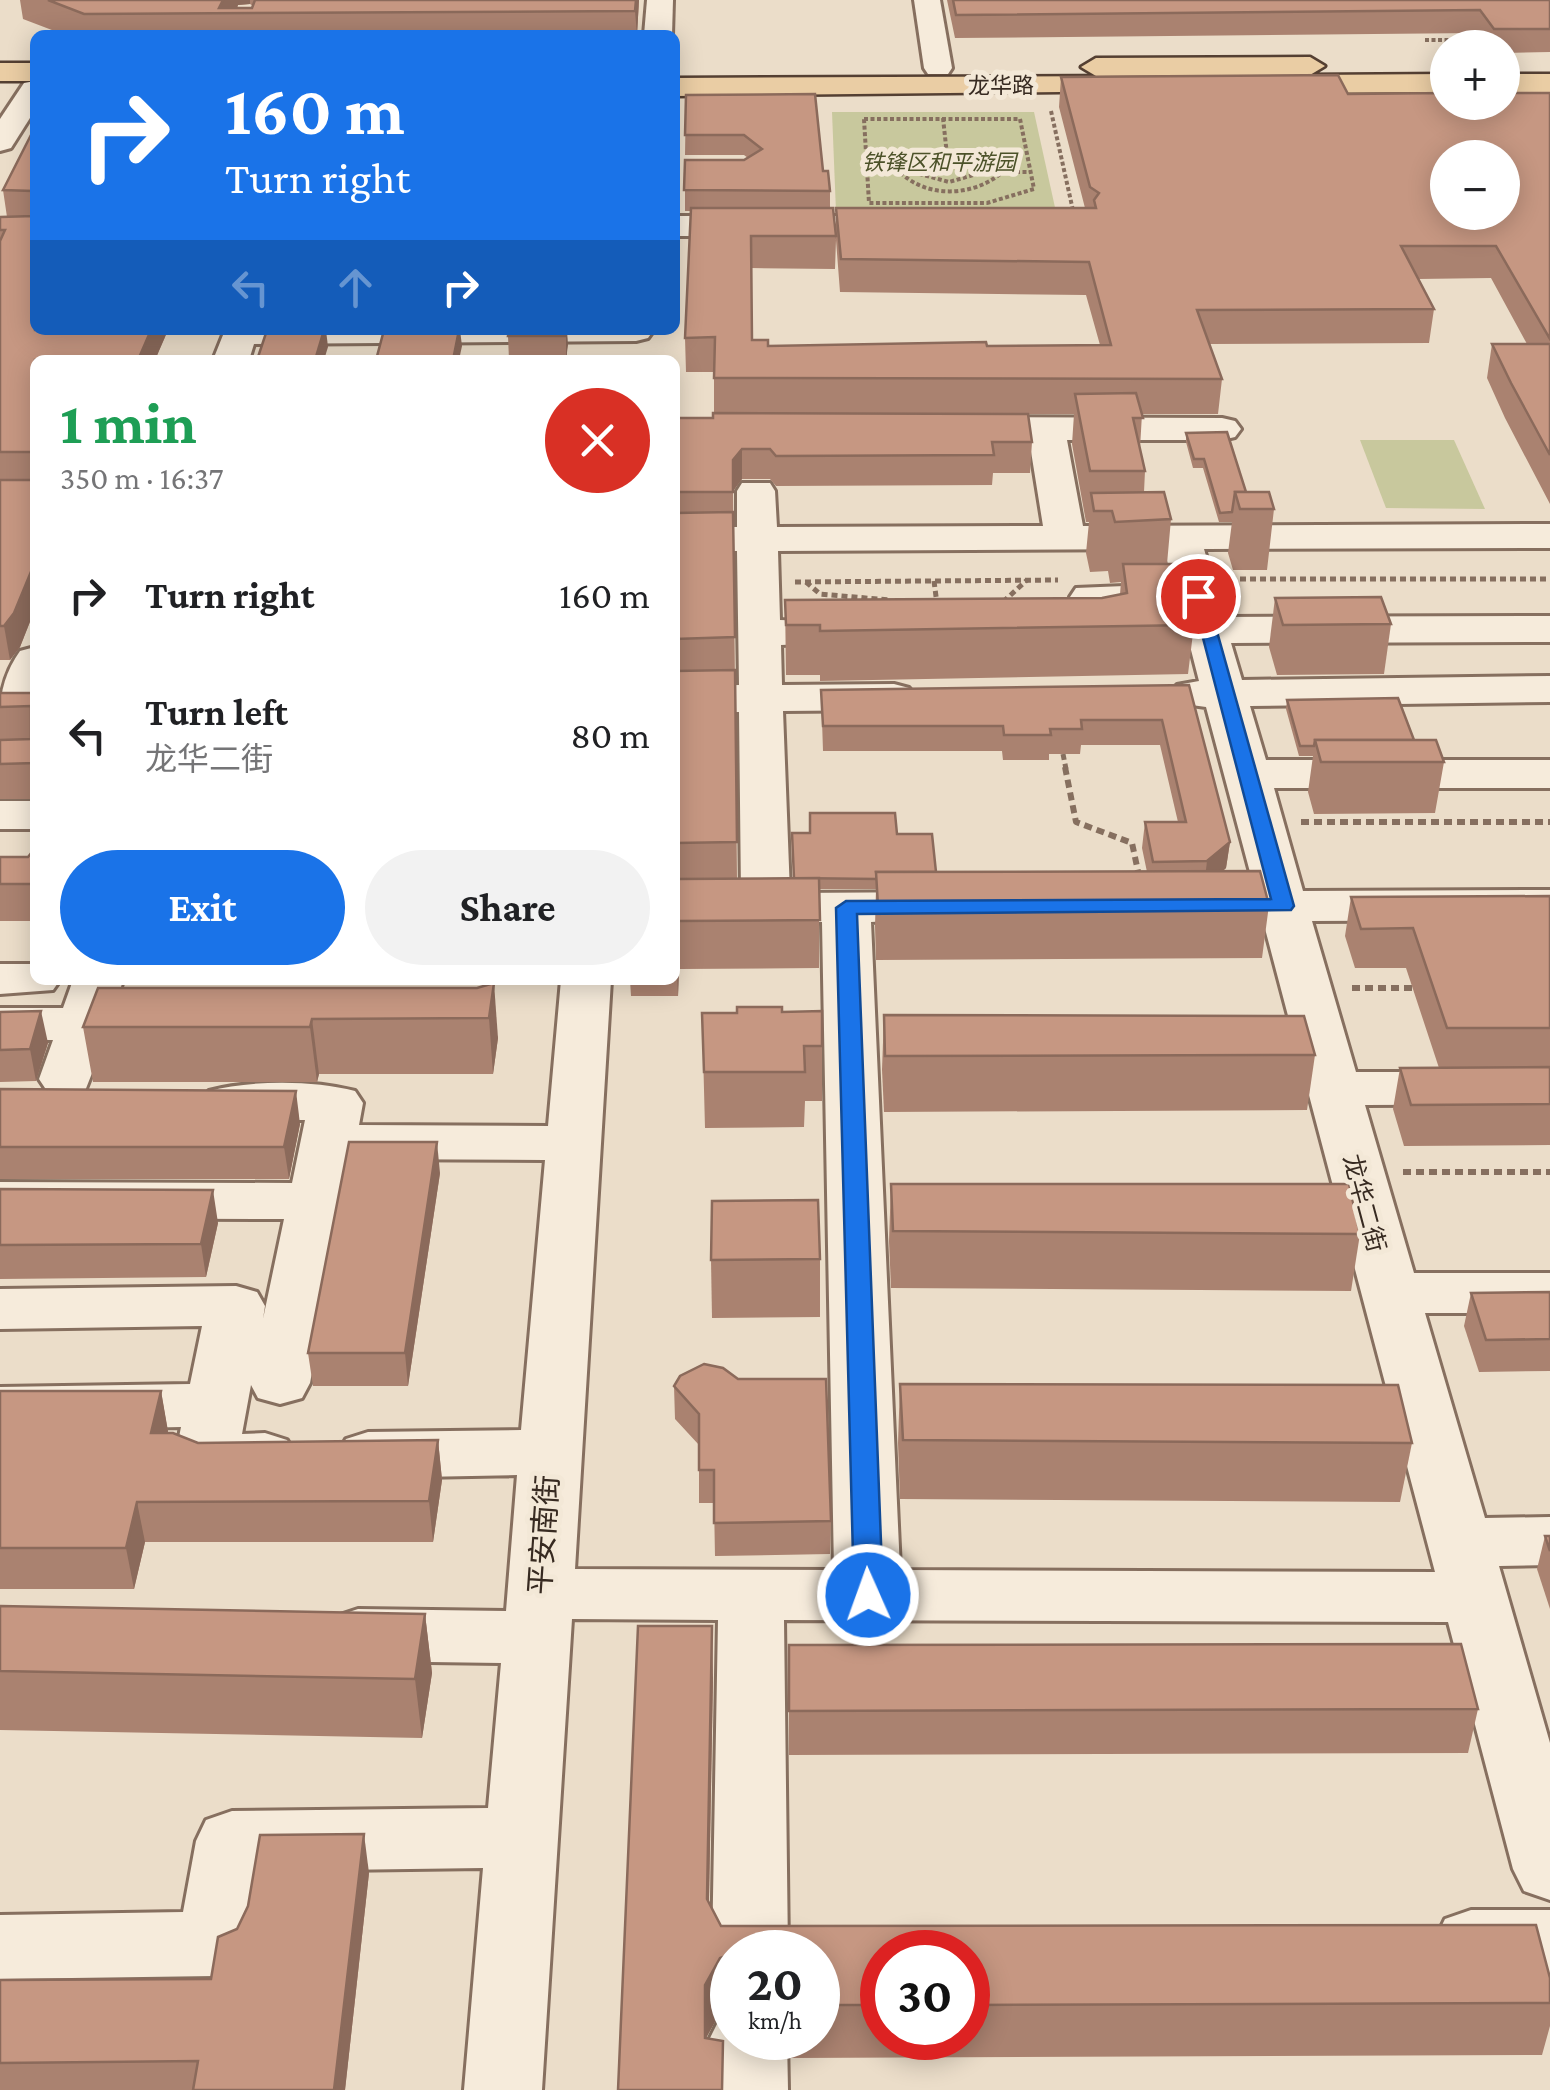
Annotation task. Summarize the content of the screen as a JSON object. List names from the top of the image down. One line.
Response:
{"streets":{"main road":["龙华路"],"street":["龙华二街","平安南街"]},"parks":["铁锋区和平游园"],"page":{"map_buttons":["+","−"],"turn":["160 m","Turn right"],"heading":["1 min","350 m · 16:37"],"list":[{"name":"Turn right","value":"160 m"},{"name":"Turn left","note":"龙华二街","value":"80 m"}],"buttons":["Exit","Share"],"speed":"20 km/h","limit":"30"}}
